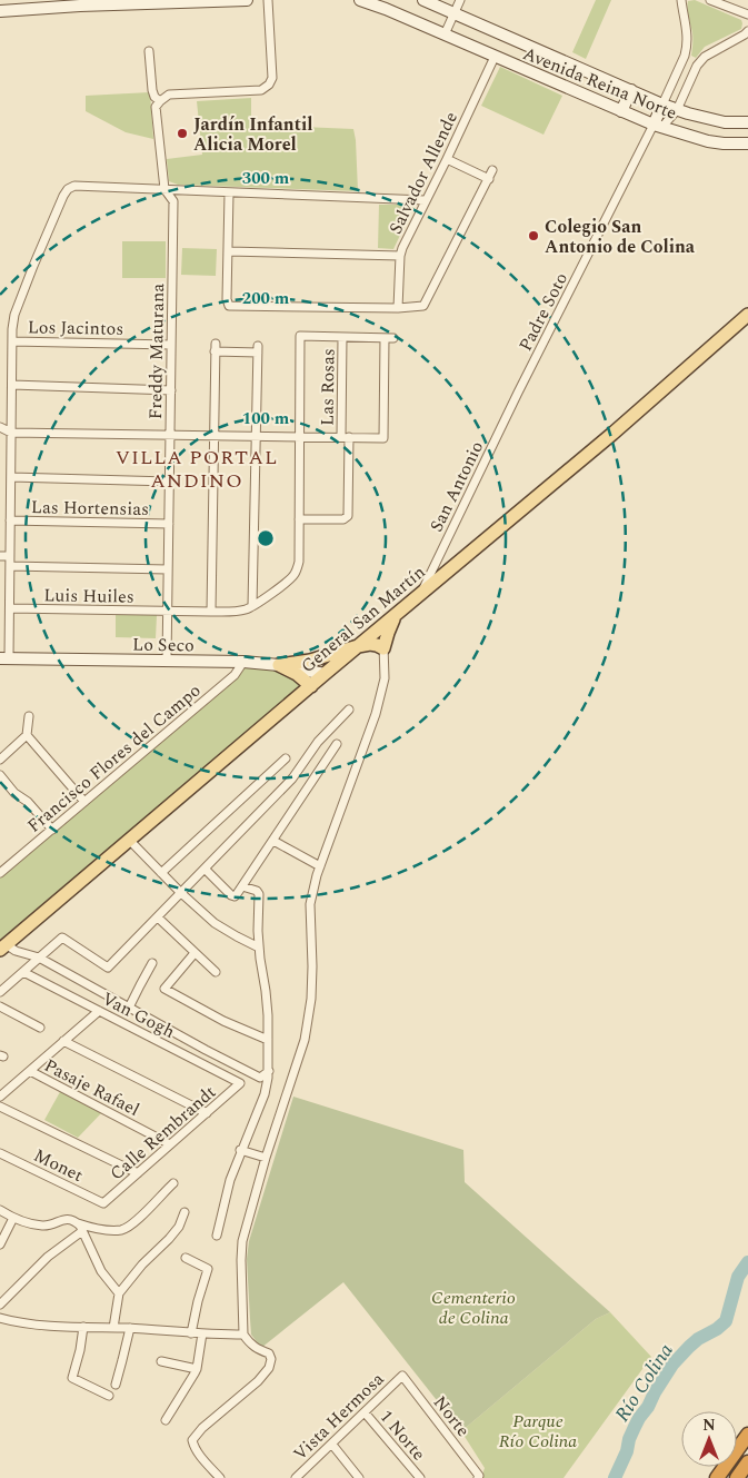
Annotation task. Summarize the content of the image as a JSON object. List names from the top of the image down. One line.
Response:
{"streets":{"main road":["General San Martín"],"street":["Avenida Reina Norte","Salvador Allende","Padre Soto","Los Jacintos","Freddy Maturana","Las Rosas","San Antonio","Las Hortensias","Luis Huiles","Lo Seco","Francisco Flores del Campo","Van Gogh","Pasaje Rafael","Calle Rembrandt","Monet","Vista Hermosa","Norte","1 Norte"]},"crossings":[["Avenida Reina Norte","Salvador Allende"],["Avenida Reina Norte","Padre Soto"],["Padre Soto","San Antonio"],["Los Jacintos","Freddy Maturana"],["Freddy Maturana","Las Hortensias"],["Freddy Maturana","Luis Huiles"],["Freddy Maturana","Lo Seco"],["San Antonio","General San Martín"],["General San Martín","Lo Seco"],["Lo Seco","Francisco Flores del Campo"],["Van Gogh","Calle Rembrandt"],["Pasaje Rafael","Calle Rembrandt"],["Calle Rembrandt","Monet"],["Vista Hermosa","Norte"],["Vista Hermosa","1 Norte"]],"districts":["VILLA PORTAL ANDINO"],"water":["Río Colina"],"parks":["Cementerio de Colina","Parque Río Colina"],"places":["Jardín Infantil Alicia Morel","Colegio San Antonio de Colina"],"north":"top","rings":["300 m","200 m","100 m"]}
